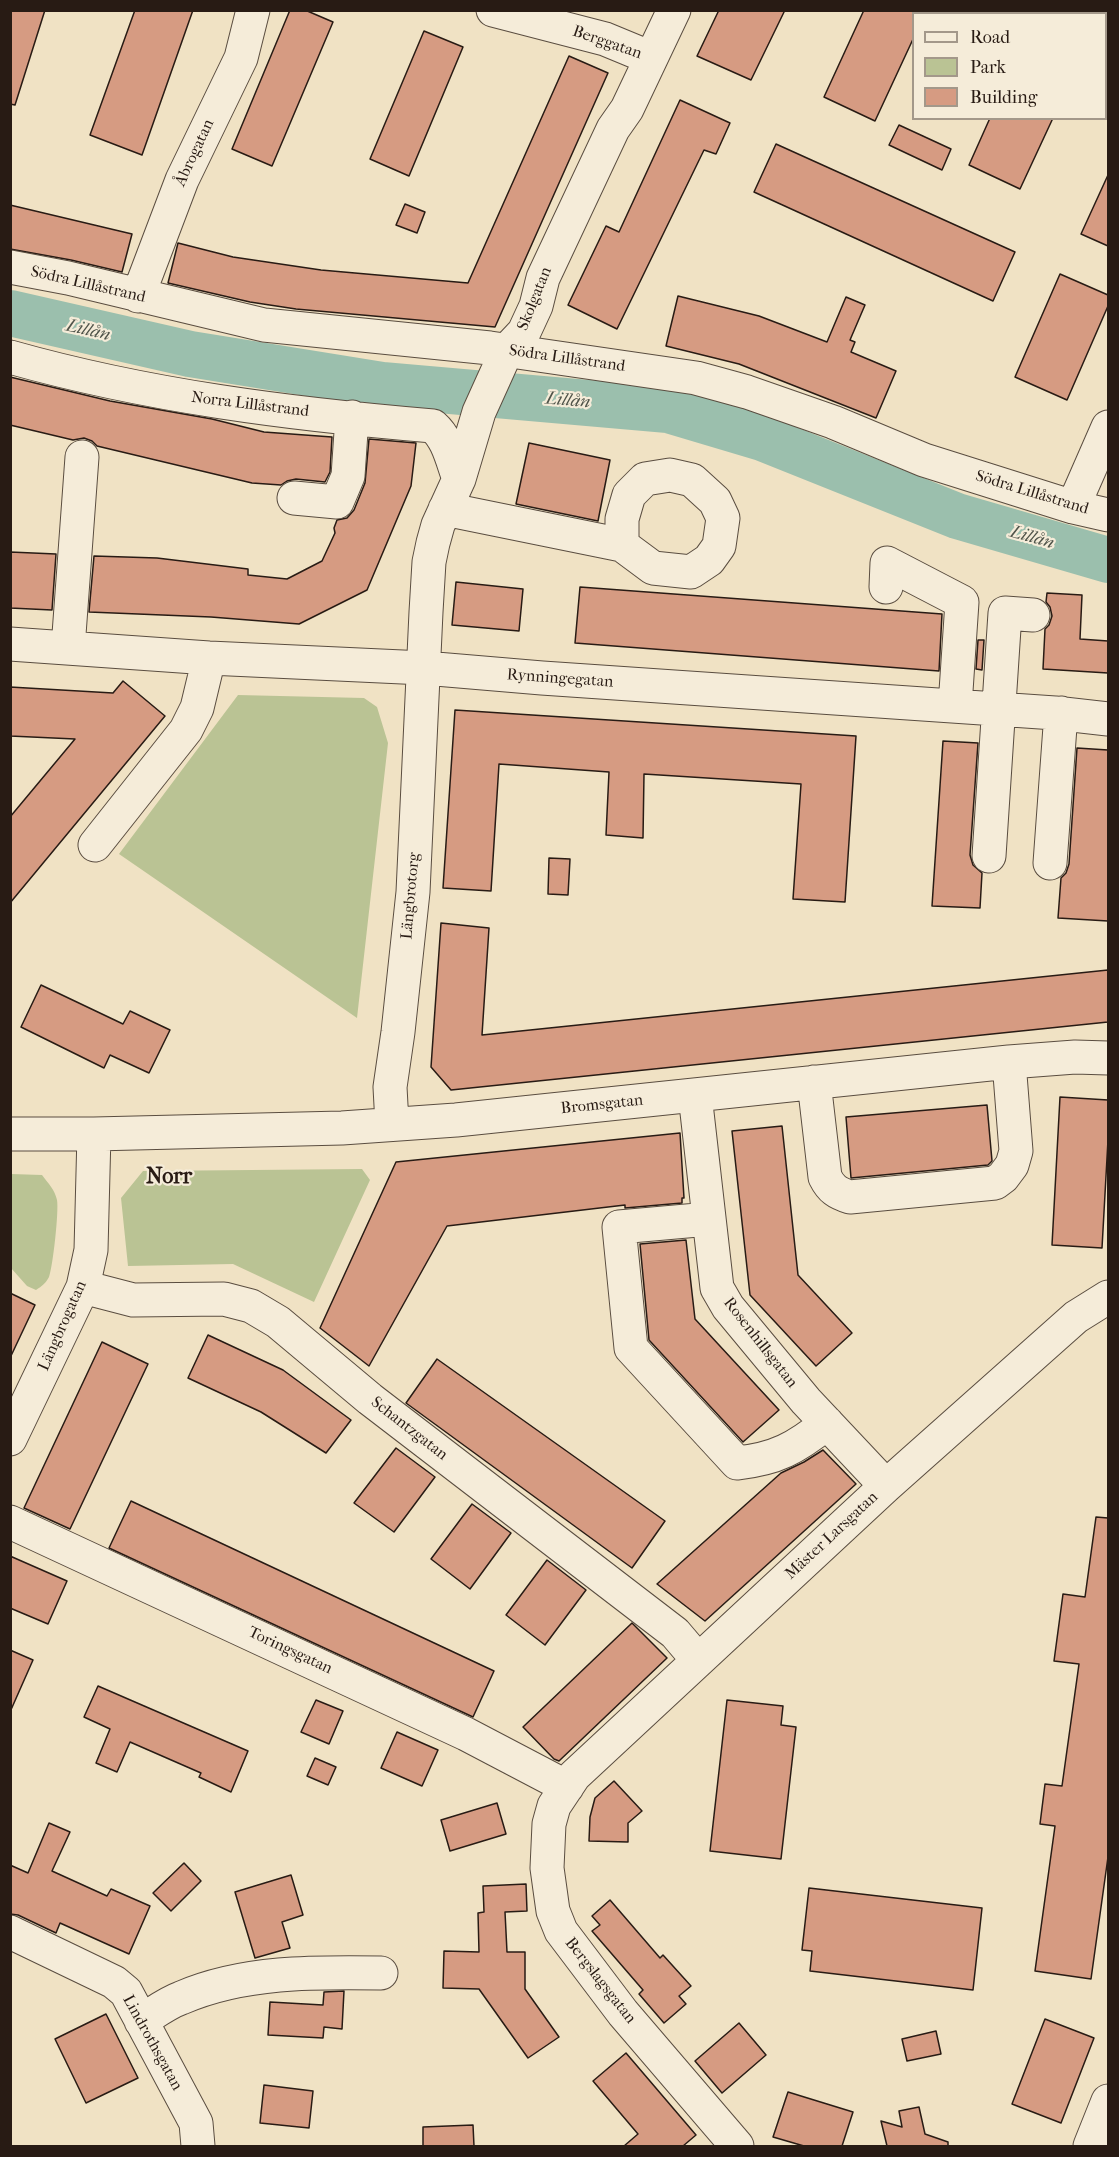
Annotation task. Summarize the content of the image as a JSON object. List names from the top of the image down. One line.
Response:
{"streets":{"street":["Berggatan","Åbrogatan","Södra Lillåstrand","Skolgatan","Norra Lillåstrand","Rynningegatan","Längbrotorg","Bromsgatan","Längbrogatan","Rosenhillsgatan","Schantzgatan","Mäster Larsgatan","Toringsgatan","Bergslagsgatan","Lindrothsgatan"]},"crossings":[["Berggatan","Skolgatan"],["Åbrogatan","Södra Lillåstrand"],["Södra Lillåstrand","Skolgatan"],["Skolgatan","Norra Lillåstrand"],["Skolgatan","Rynningegatan"],["Skolgatan","Längbrotorg"],["Rynningegatan","Längbrotorg"],["Längbrotorg","Bromsgatan"],["Bromsgatan","Längbrogatan"],["Bromsgatan","Rosenhillsgatan"],["Längbrogatan","Schantzgatan"],["Rosenhillsgatan","Mäster Larsgatan"],["Schantzgatan","Mäster Larsgatan"],["Mäster Larsgatan","Toringsgatan"],["Mäster Larsgatan","Bergslagsgatan"],["Toringsgatan","Bergslagsgatan"]],"districts":["Norr"],"water":["Lillån"],"legend":["Road","Park","Building"]}
